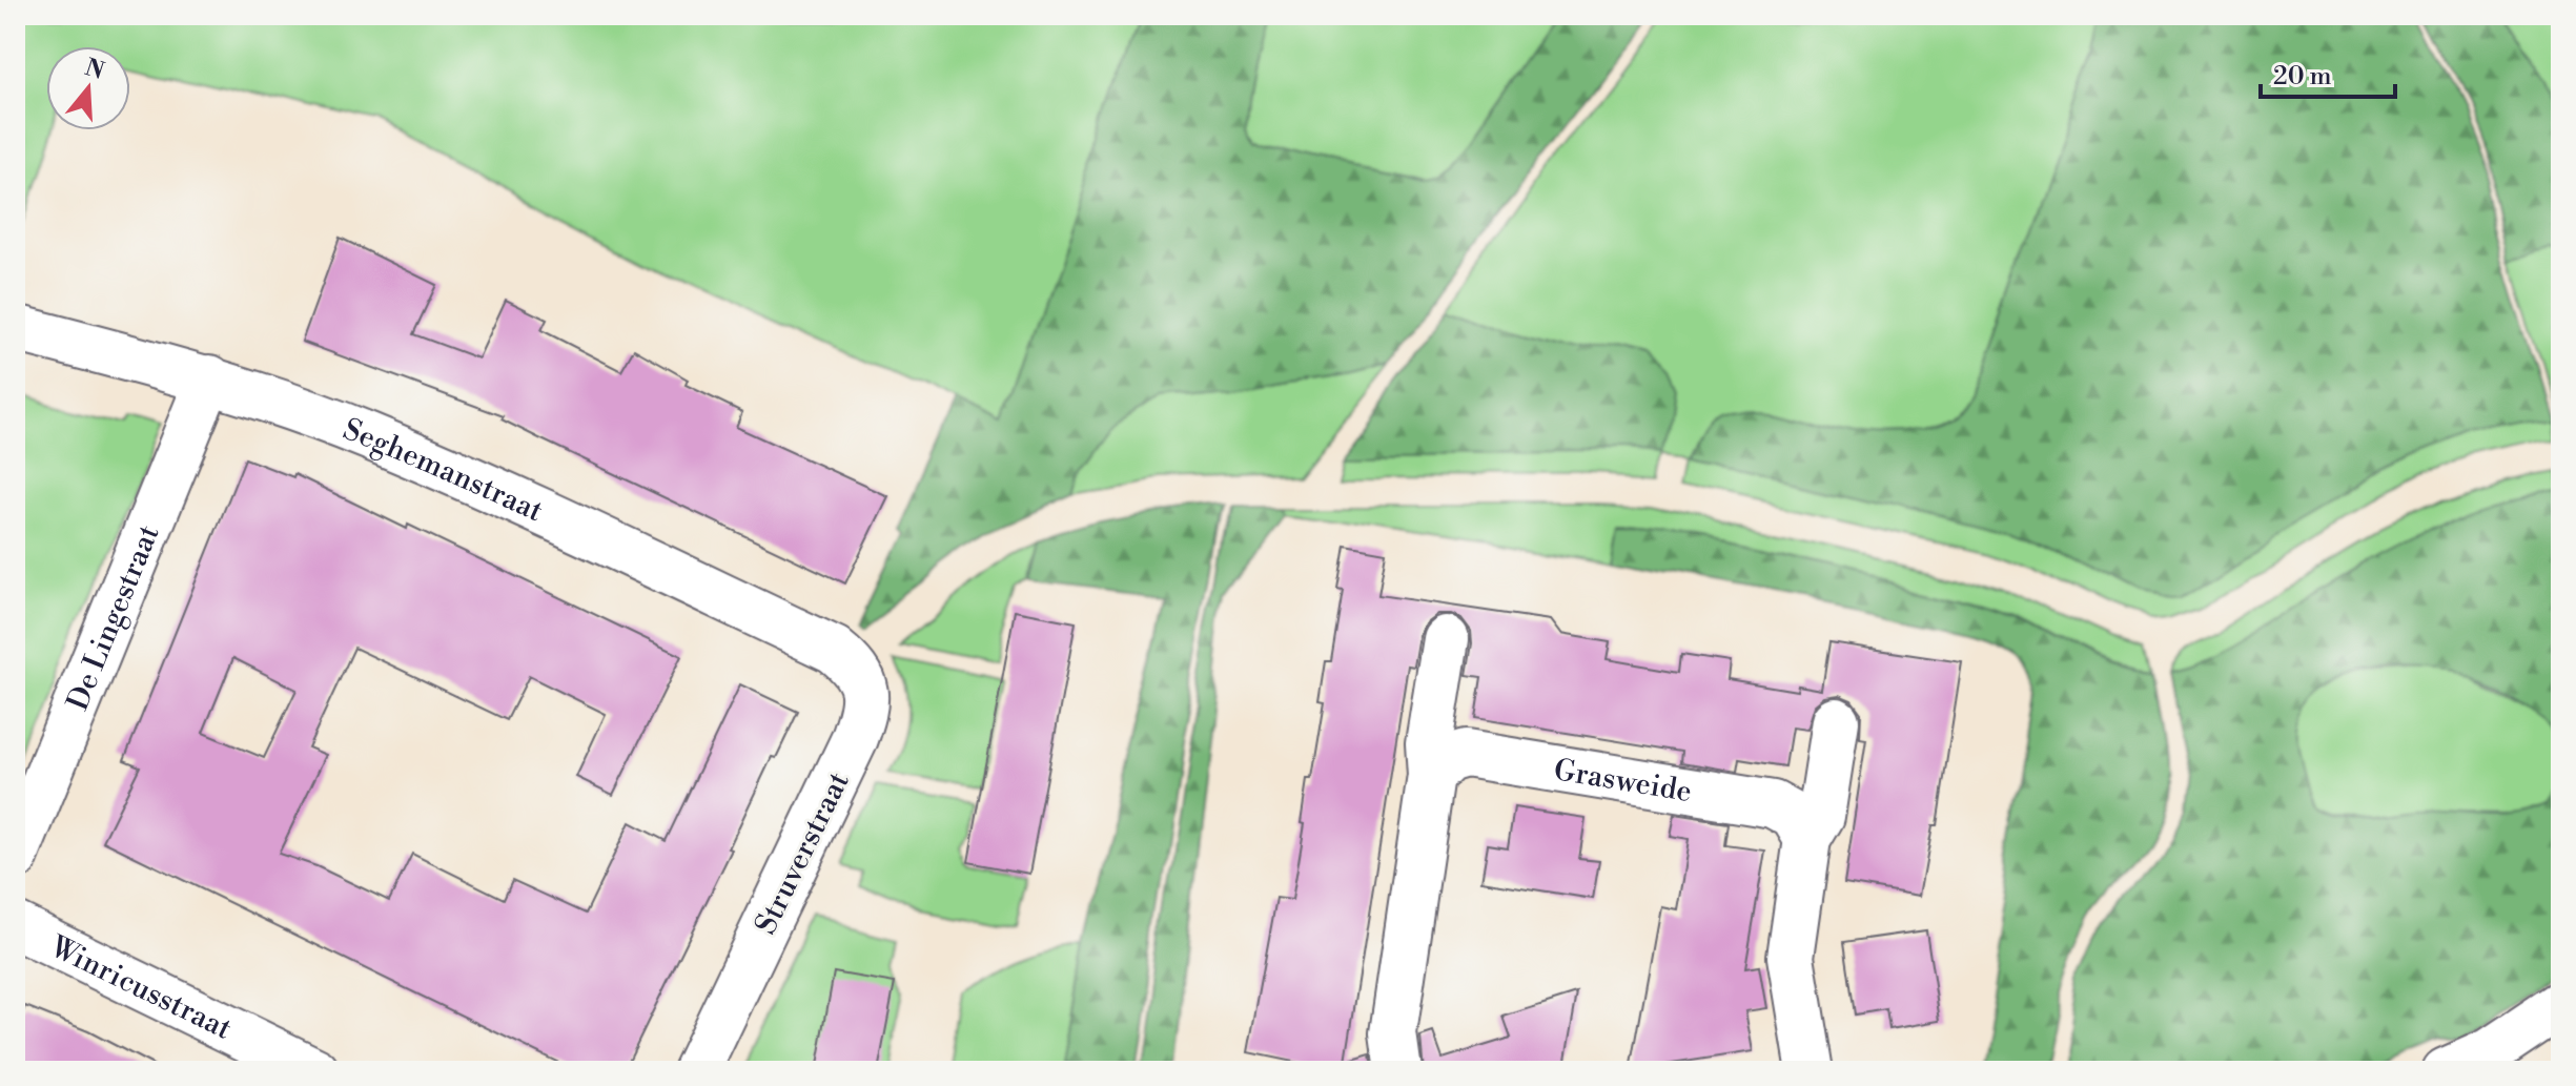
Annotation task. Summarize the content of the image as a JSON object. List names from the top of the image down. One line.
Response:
{"streets":{"street":["Seghemanstraat","De Lingestraat","Grasweide","Struverstraat","Winricusstraat"]},"crossings":[["Seghemanstraat","De Lingestraat"],["Seghemanstraat","Struverstraat"]],"scale_bar":"20 m","north":"top"}
